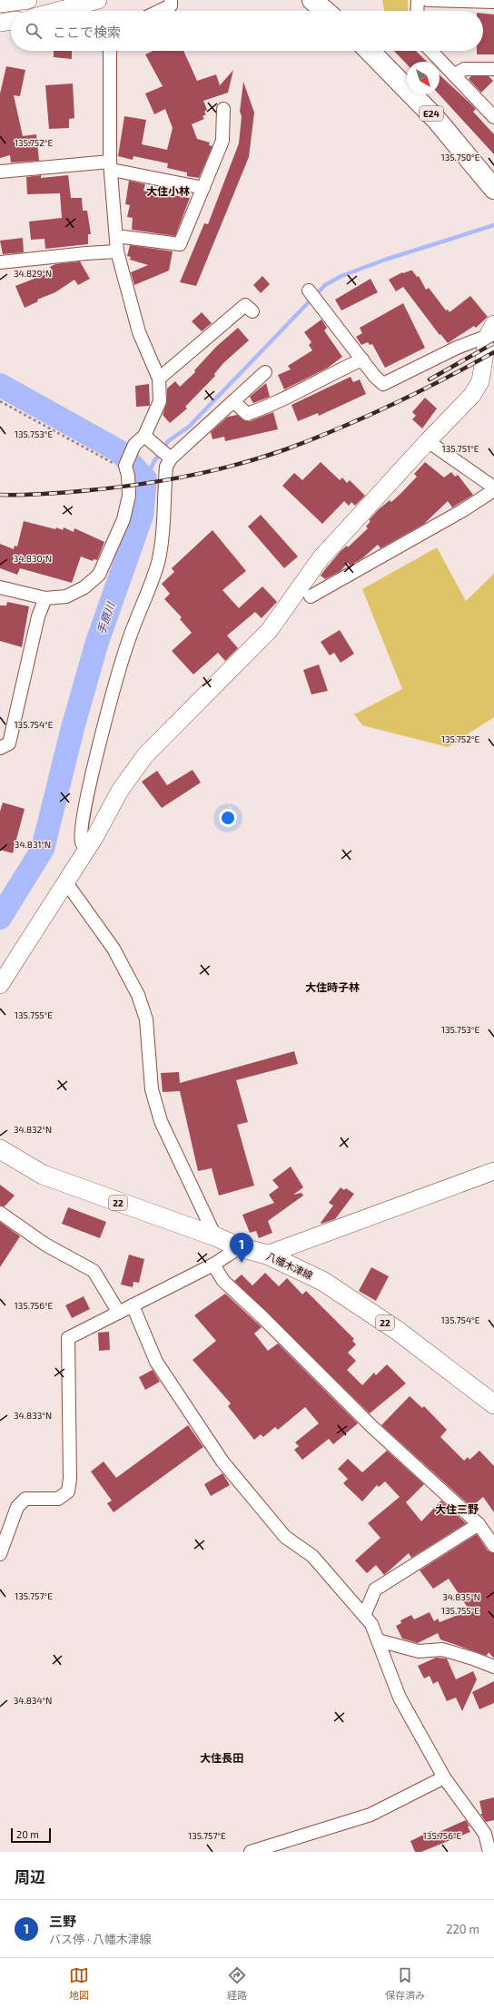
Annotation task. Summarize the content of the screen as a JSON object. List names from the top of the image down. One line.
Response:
{"streets":{"highway":["E24"],"main road":["22","八幡木津線"]},"districts":["大住小林","大住時子林","大住三野","大住長田"],"water":["手原川"],"scale_bar":"20 m","north":"bottom right","page":{"search":"ここで検索","pins":"1","scale":"20 m","heading":"周辺","list":[{"mark":"1","name":"三野","note":"バス停 · 八幡木津線","value":"220 m"}],"nav":["地図","経路","保存済み"]},"coordinates":["135.752°E","135.750°E","34.829°N","135.753°E","135.751°E","34.830°N","135.754°E","34.831°N","135.755°E","34.832°N","135.756°E","34.833°N","135.757°E","34.835°N","34.834°N"]}
